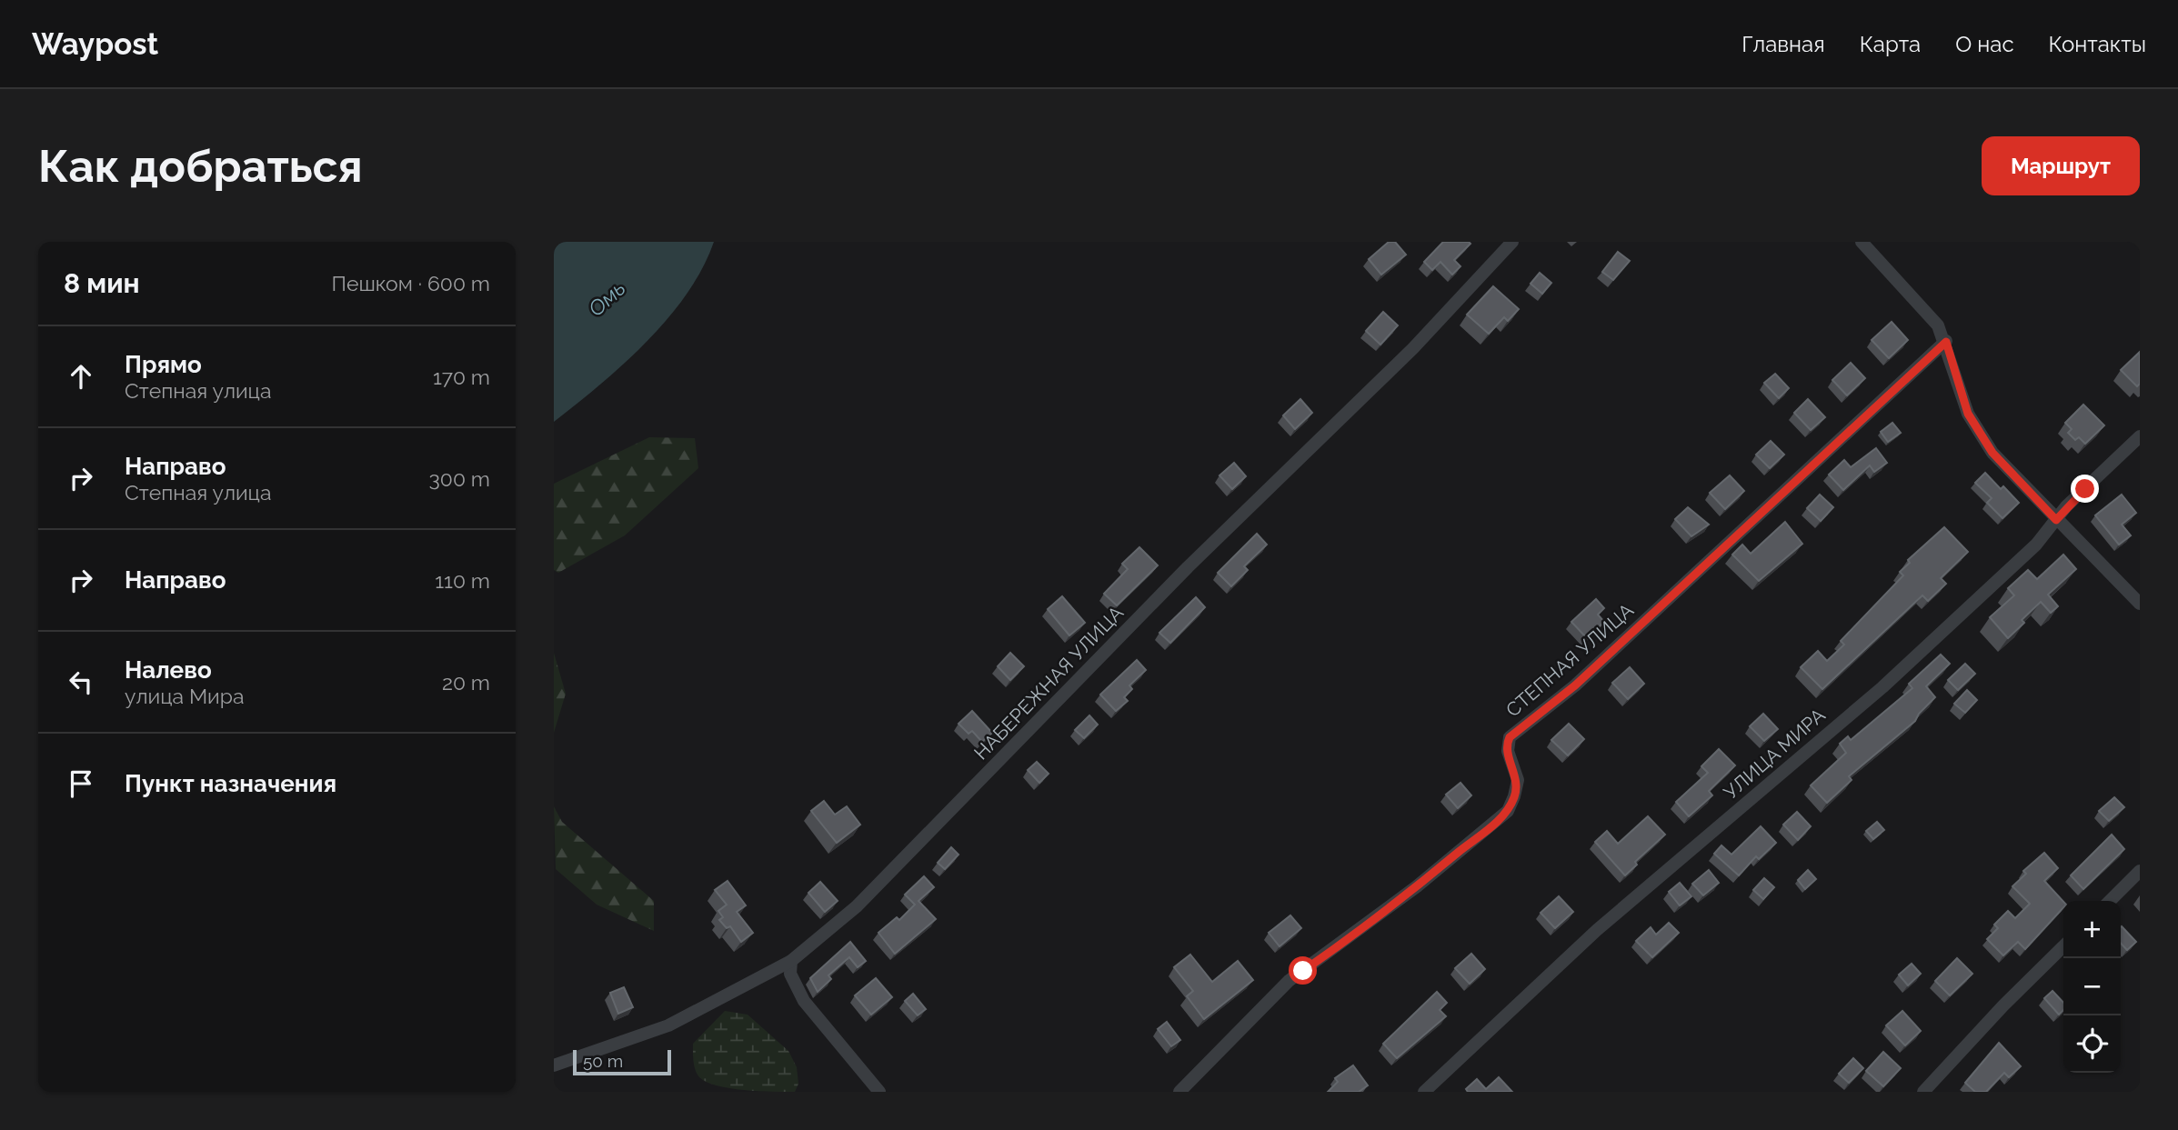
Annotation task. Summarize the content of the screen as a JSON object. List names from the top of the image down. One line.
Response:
{"streets":{"street":["СТЕПНАЯ УЛИЦА","НАБЕРЕЖНАЯ УЛИЦА","УЛИЦА МИРА"]},"water":["Омь"],"scale_bar":"50 m","page":{"header":"Waypost","nav":["Главная","Карта","О нас","Контакты"],"buttons":"Маршрут","title":"Как добраться","heading":["8 мин","Пешком · 600 m"],"list":[["Прямо","Степная улица","170 m"],["Направо","Степная улица","300 m"],["Направо","110 m"],["Налево","улица Мира","20 m"],"Пункт назначения"],"map_buttons":["+","−"],"scale":"50 m"}}
